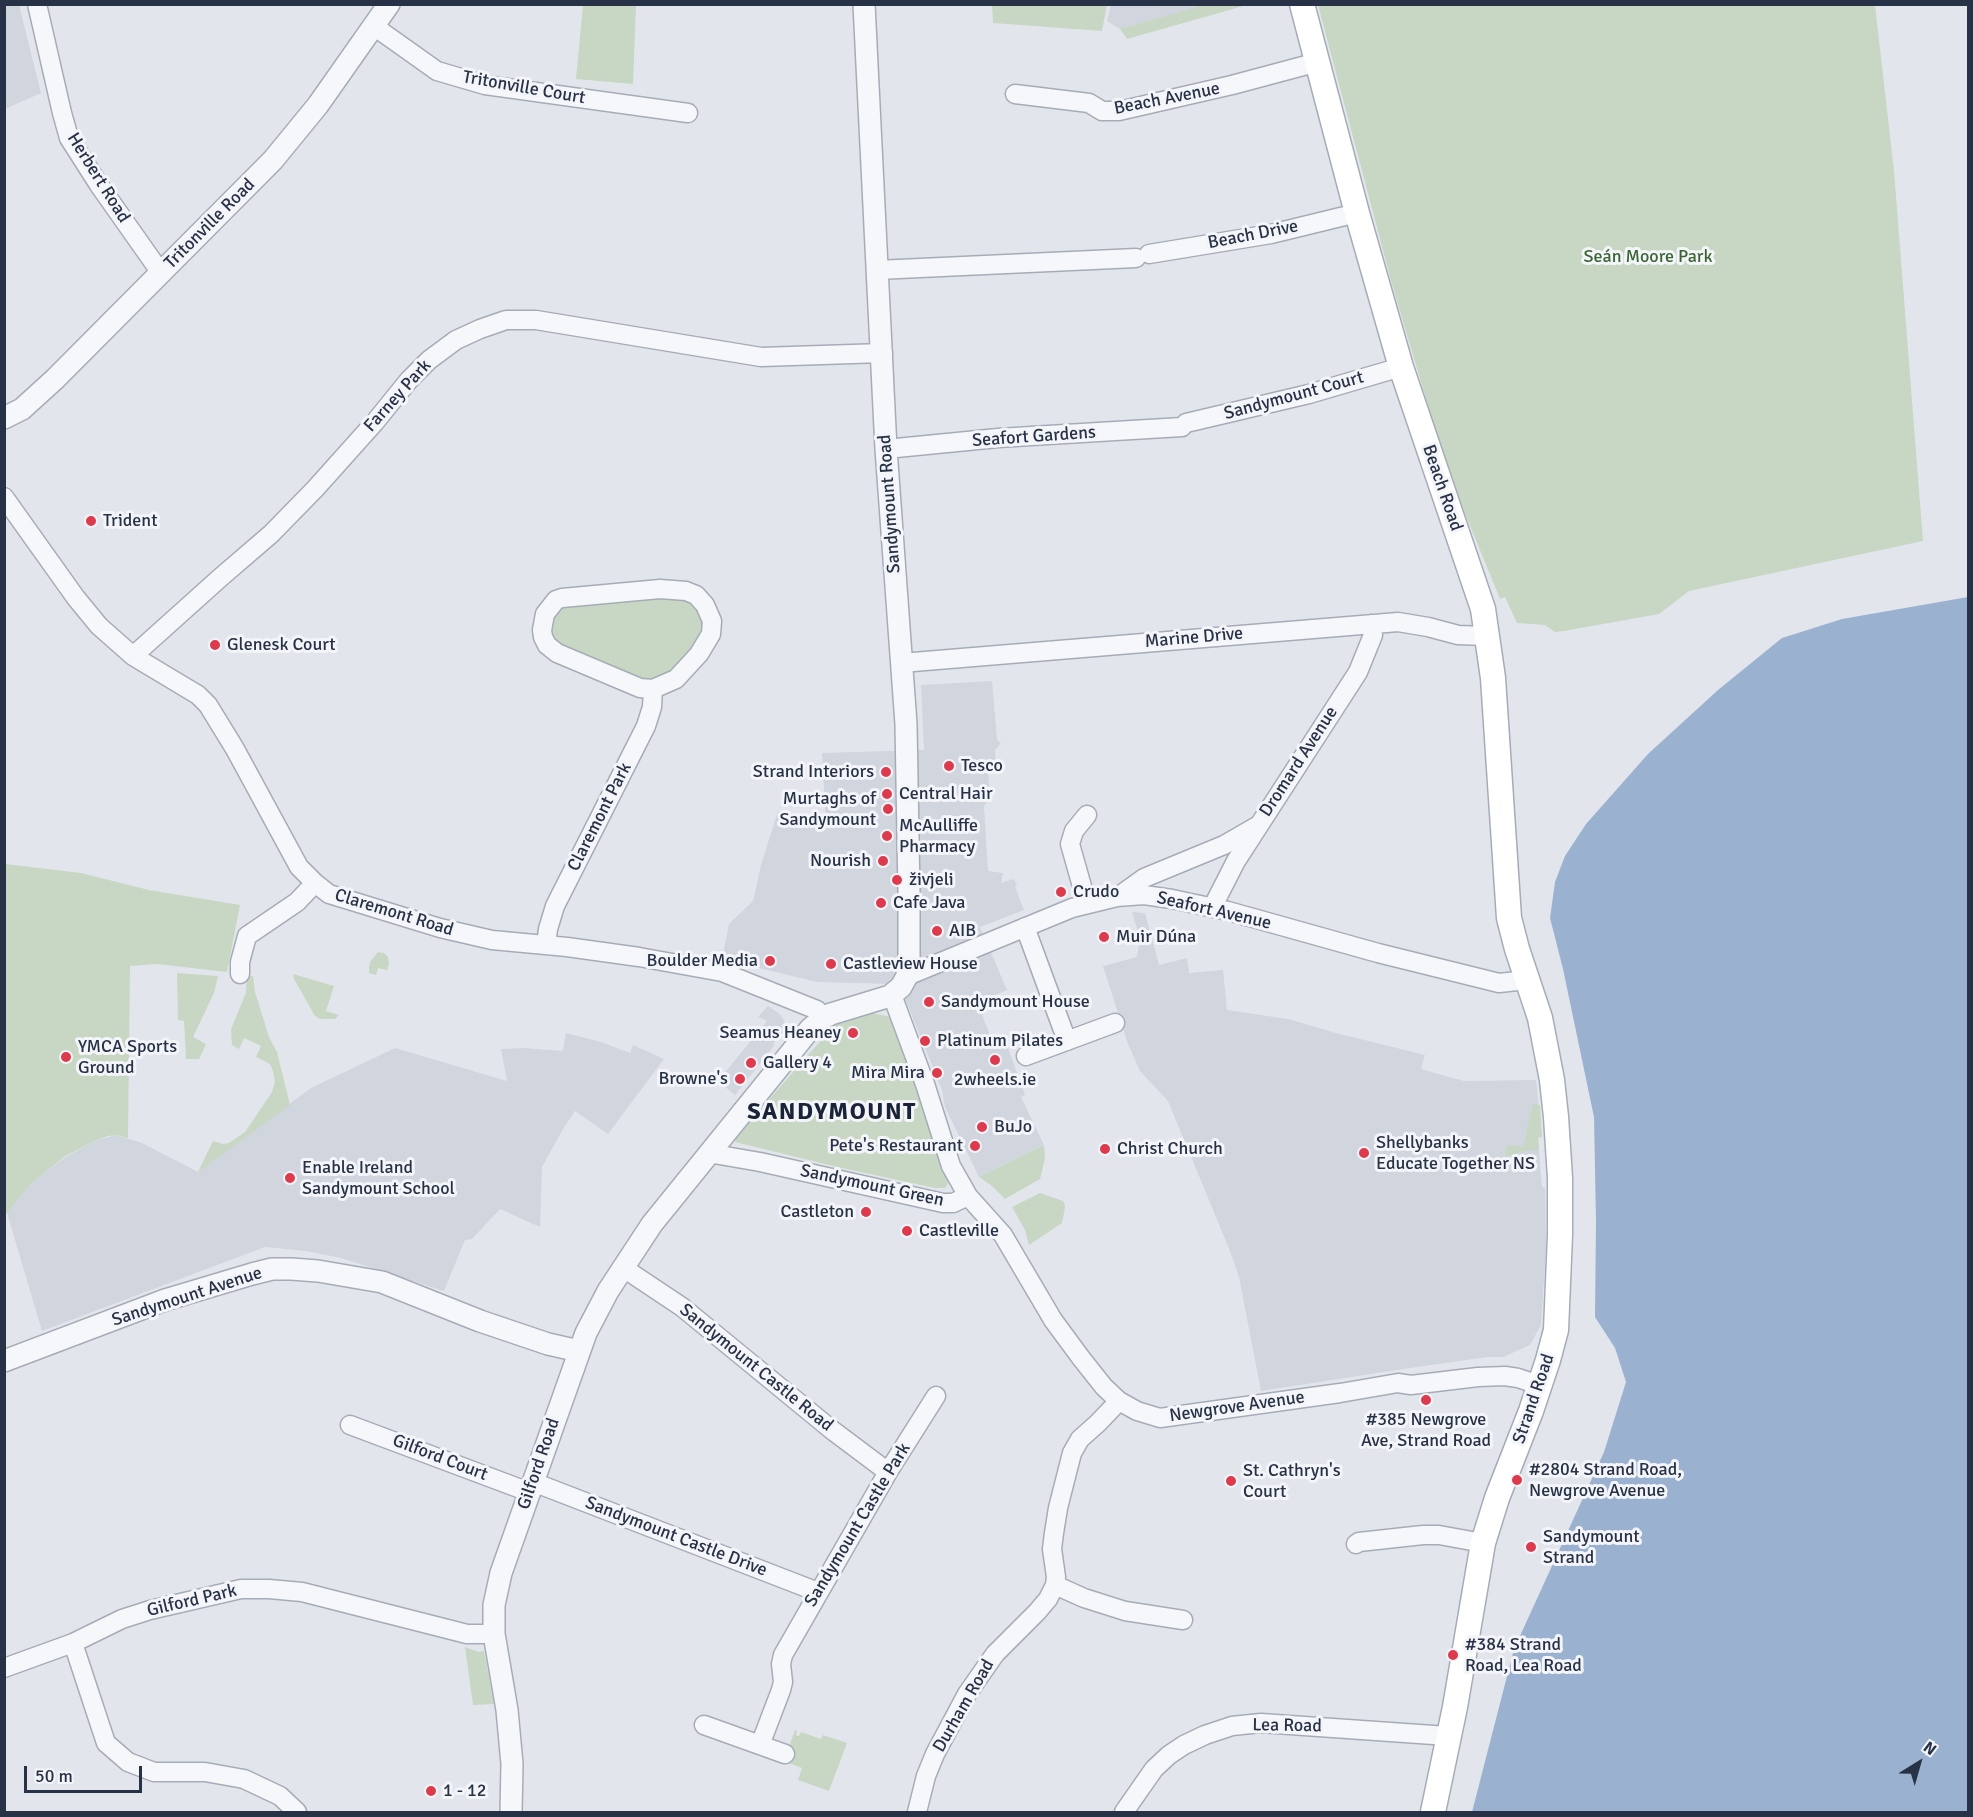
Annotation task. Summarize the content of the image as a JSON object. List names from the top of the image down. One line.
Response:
{"streets":{"main road":["Beach Road","Strand Road"],"street":["Tritonville Court","Beach Avenue","Herbert Road","Tritonville Road","Beach Drive","Farney Park","Sandymount Court","Seafort Gardens","Sandymount Road","Marine Drive","Dromard Avenue","Claremont Park","Seafort Avenue","Claremont Road","Sandymount Green","Sandymount Avenue","Sandymount Castle Road","Newgrove Avenue","Gilford Court","Gilford Road","Sandymount Castle Park","Sandymount Castle Drive","Gilford Park","Durham Road","Lea Road"]},"crossings":[["Tritonville Court","Tritonville Road"],["Beach Avenue","Beach Road"],["Herbert Road","Tritonville Road"],["Beach Drive","Beach Road"],["Beach Drive","Sandymount Road"],["Farney Park","Sandymount Road"],["Farney Park","Claremont Road"],["Sandymount Court","Seafort Gardens"],["Sandymount Court","Beach Road"],["Seafort Gardens","Sandymount Road"],["Beach Road","Marine Drive"],["Beach Road","Seafort Avenue"],["Beach Road","Strand Road"],["Sandymount Road","Marine Drive"],["Sandymount Road","Seafort Avenue"],["Marine Drive","Dromard Avenue"],["Dromard Avenue","Seafort Avenue"],["Claremont Park","Claremont Road"],["Seafort Avenue","Strand Road"],["Sandymount Green","Newgrove Avenue"],["Sandymount Green","Gilford Road"],["Sandymount Avenue","Gilford Road"],["Sandymount Castle Road","Gilford Road"],["Sandymount Castle Road","Sandymount Castle Park"],["Strand Road","Newgrove Avenue"],["Strand Road","Lea Road"],["Gilford Court","Gilford Road"],["Gilford Court","Sandymount Castle Drive"],["Gilford Road","Sandymount Castle Drive"],["Gilford Road","Gilford Park"],["Sandymount Castle Park","Sandymount Castle Drive"]],"districts":["SANDYMOUNT"],"parks":["Seán Moore Park"],"places":["Trident","Glenesk Court","Tesco","Strand Interiors","Central Hair","Murtaghs of Sandymount","McAulliffe Pharmacy","Nourish","živjeli","Crudo","Cafe Java","AIB","Muir Dúna","Boulder Media","Castleview House","Sandymount House","Seamus Heaney","Platinum Pilates","YMCA Sports Ground","2wheels.ie","Gallery 4","Mira Mira","Browne's","BuJo","Pete's Restaurant","Christ Church","Shellybanks Educate Together NS","Enable Ireland Sandymount School","Castleton","Castleville","#385 Newgrove Ave, Strand Road","#2804 Strand Road, Newgrove Avenue","St. Cathryn's Court","Sandymount Strand","#384 Strand Road, Lea Road","1 - 12"],"scale_bar":"50 m","north":"top right"}
